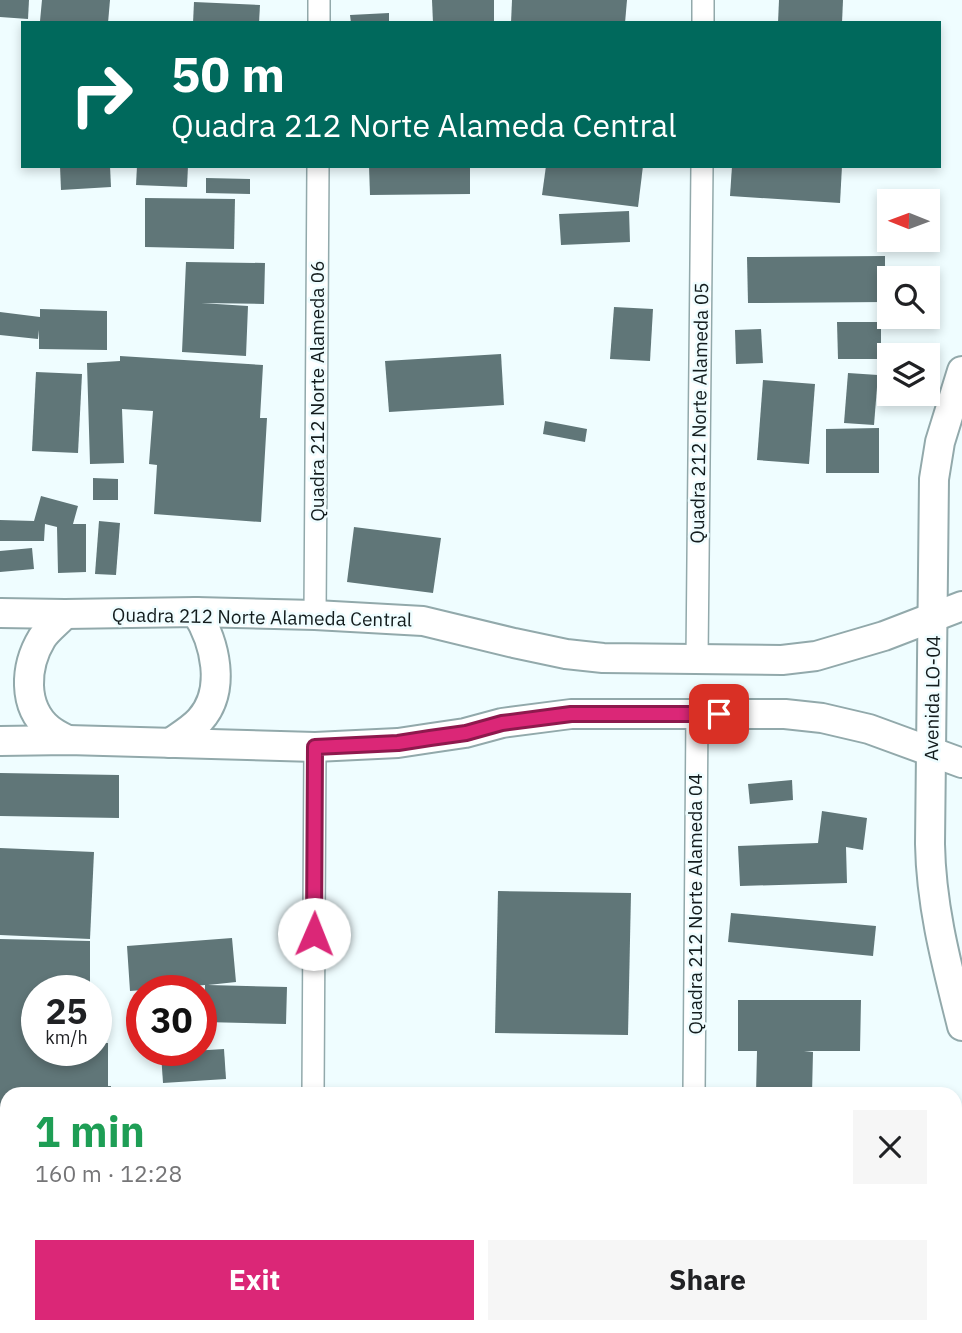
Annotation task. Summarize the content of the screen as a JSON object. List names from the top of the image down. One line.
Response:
{"streets":{"street":["Quadra 212 Norte Alameda 06","Quadra 212 Norte Alameda 05","Quadra 212 Norte Alameda Central","Avenida LO-04","Quadra 212 Norte Alameda 04"]},"crossings":[["Quadra 212 Norte Alameda 06","Quadra 212 Norte Alameda Central"],["Quadra 212 Norte Alameda 05","Quadra 212 Norte Alameda Central"],["Quadra 212 Norte Alameda Central","Avenida LO-04"]],"north":"left","page":{"turn":["50 m","Quadra 212 Norte Alameda Central"],"speed":"25 km/h","limit":"30","heading":["1 min","160 m · 12:28"],"buttons":["Exit","Share"]}}
